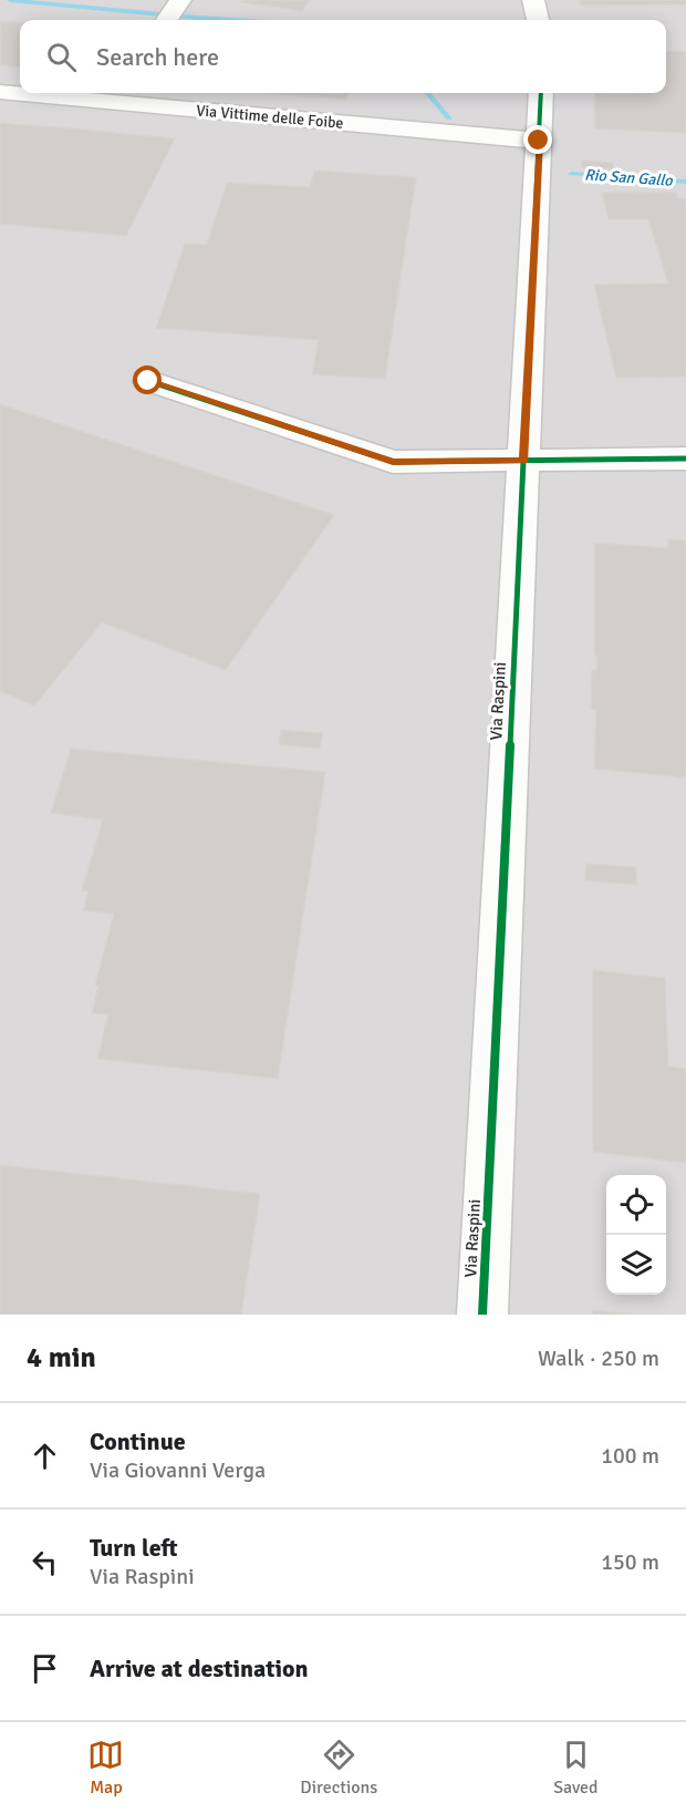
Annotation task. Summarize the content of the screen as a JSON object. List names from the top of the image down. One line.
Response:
{"streets":{"street":["Via Vittime delle Foibe","Via Raspini"]},"crossings":[["Via Vittime delle Foibe","Via Raspini"]],"water":["Rio San Gallo"],"page":{"search":"Search here","heading":["4 min","Walk · 250 m"],"list":[["Continue","Via Giovanni Verga","100 m"],["Turn left","Via Raspini","150 m"],"Arrive at destination"],"nav":["Map","Directions","Saved"]}}
